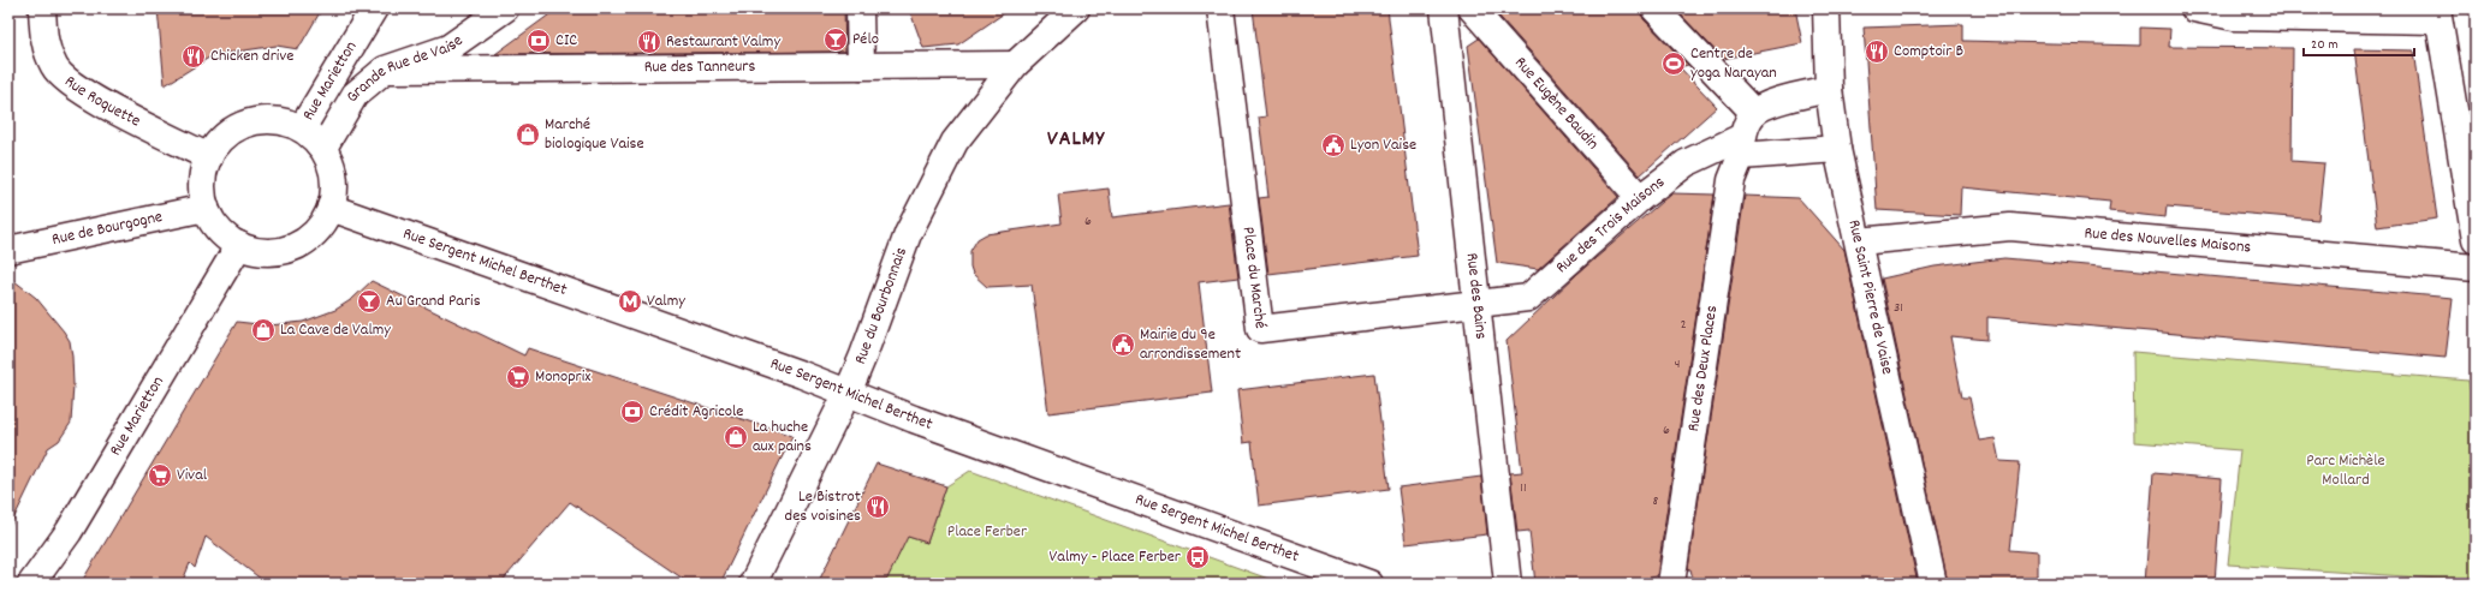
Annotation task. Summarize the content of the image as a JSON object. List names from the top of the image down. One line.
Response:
{"streets":{"street":["Rue des Tanneurs","Grande Rue de Vaise","Rue Marietton","Rue Roquette","Rue Eugène Baudin","Rue des Trois Maisons","Rue de Bourgogne","Rue des Nouvelles Maisons","Rue Sergent Michel Berthet","Place du Marché","Rue des Bains","Rue Saint Pierre de Vaise","Rue du Bourbonnais","Rue des Deux Places"]},"crossings":[["Rue des Tanneurs","Grande Rue de Vaise"],["Rue des Tanneurs","Rue du Bourbonnais"],["Grande Rue de Vaise","Rue Marietton"],["Grande Rue de Vaise","Rue Roquette"],["Grande Rue de Vaise","Rue de Bourgogne"],["Grande Rue de Vaise","Rue Sergent Michel Berthet"],["Rue Marietton","Rue Roquette"],["Rue Marietton","Rue de Bourgogne"],["Rue Marietton","Rue Sergent Michel Berthet"],["Rue Roquette","Rue de Bourgogne"],["Rue Roquette","Rue Sergent Michel Berthet"],["Rue Eugène Baudin","Rue des Trois Maisons"],["Rue des Trois Maisons","Place du Marché"],["Rue des Trois Maisons","Rue des Bains"],["Rue des Trois Maisons","Rue des Deux Places"],["Rue de Bourgogne","Rue Sergent Michel Berthet"],["Rue des Nouvelles Maisons","Rue Saint Pierre de Vaise"],["Rue Sergent Michel Berthet","Rue du Bourbonnais"],["Place du Marché","Rue des Bains"]],"districts":["VALMY"],"parks":["Parc Michèle Mollard","Place Ferber"],"places":{"bar":["Pélo","Au Grand Paris"],"bank":["CIC","Crédit Agricole"],"restaurant":["Restaurant Valmy","Comptoir B","Chicken drive","Le Bistrot des voisines"],"sports":["Centre de yoga Narayan"],"shop":["Marché biologique Vaise","La Cave de Valmy","La huche aux pains"],"public building":["Lyon Vaise","Mairie du 9e arrondissement"],"metro station":["Valmy"],"supermarket":["Monoprix","Vival"],"bus stop":["Valmy - Place Ferber"]},"house_numbers":["6","31","2","4","6","11","8"],"scale_bar":"20 m"}
